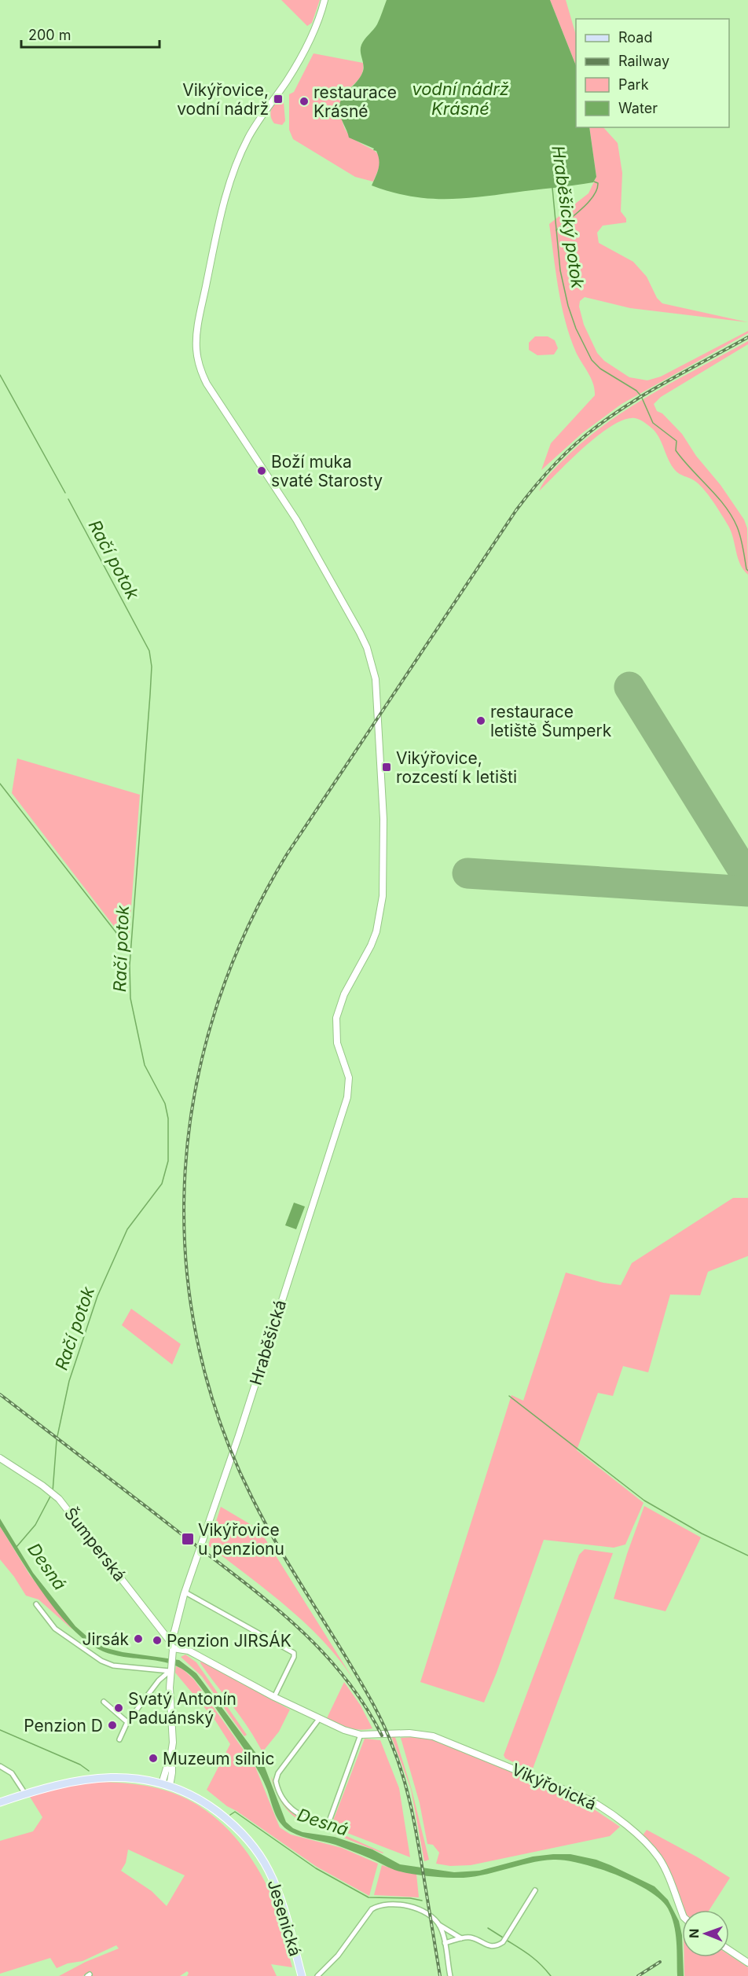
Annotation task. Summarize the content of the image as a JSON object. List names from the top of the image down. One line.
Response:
{"streets":{"main road":["Jesenická"],"street":["Hraběšická","Šumperská","Vikýřovická"]},"crossings":[["Hraběšická","Šumperská"],["Šumperská","Vikýřovická"]],"water":["vodní nádrž Krásné","Hraběšický potok","Račí potok","Desná"],"places":{"transit":["Vikýřovice, vodní nádrž","Vikýřovice, rozcestí k letišti","Vikýřovice u penzionu"],"other":["restaurace Krásné","Boží muka svaté Starosty","restaurace letiště Šumperk","Jirsák","Penzion JIRSÁK","Svatý Antonín Paduánský","Penzion D","Muzeum silnic"]},"legend":["Road","Railway","Park","Water"],"scale_bar":"200 m","north":"left"}
